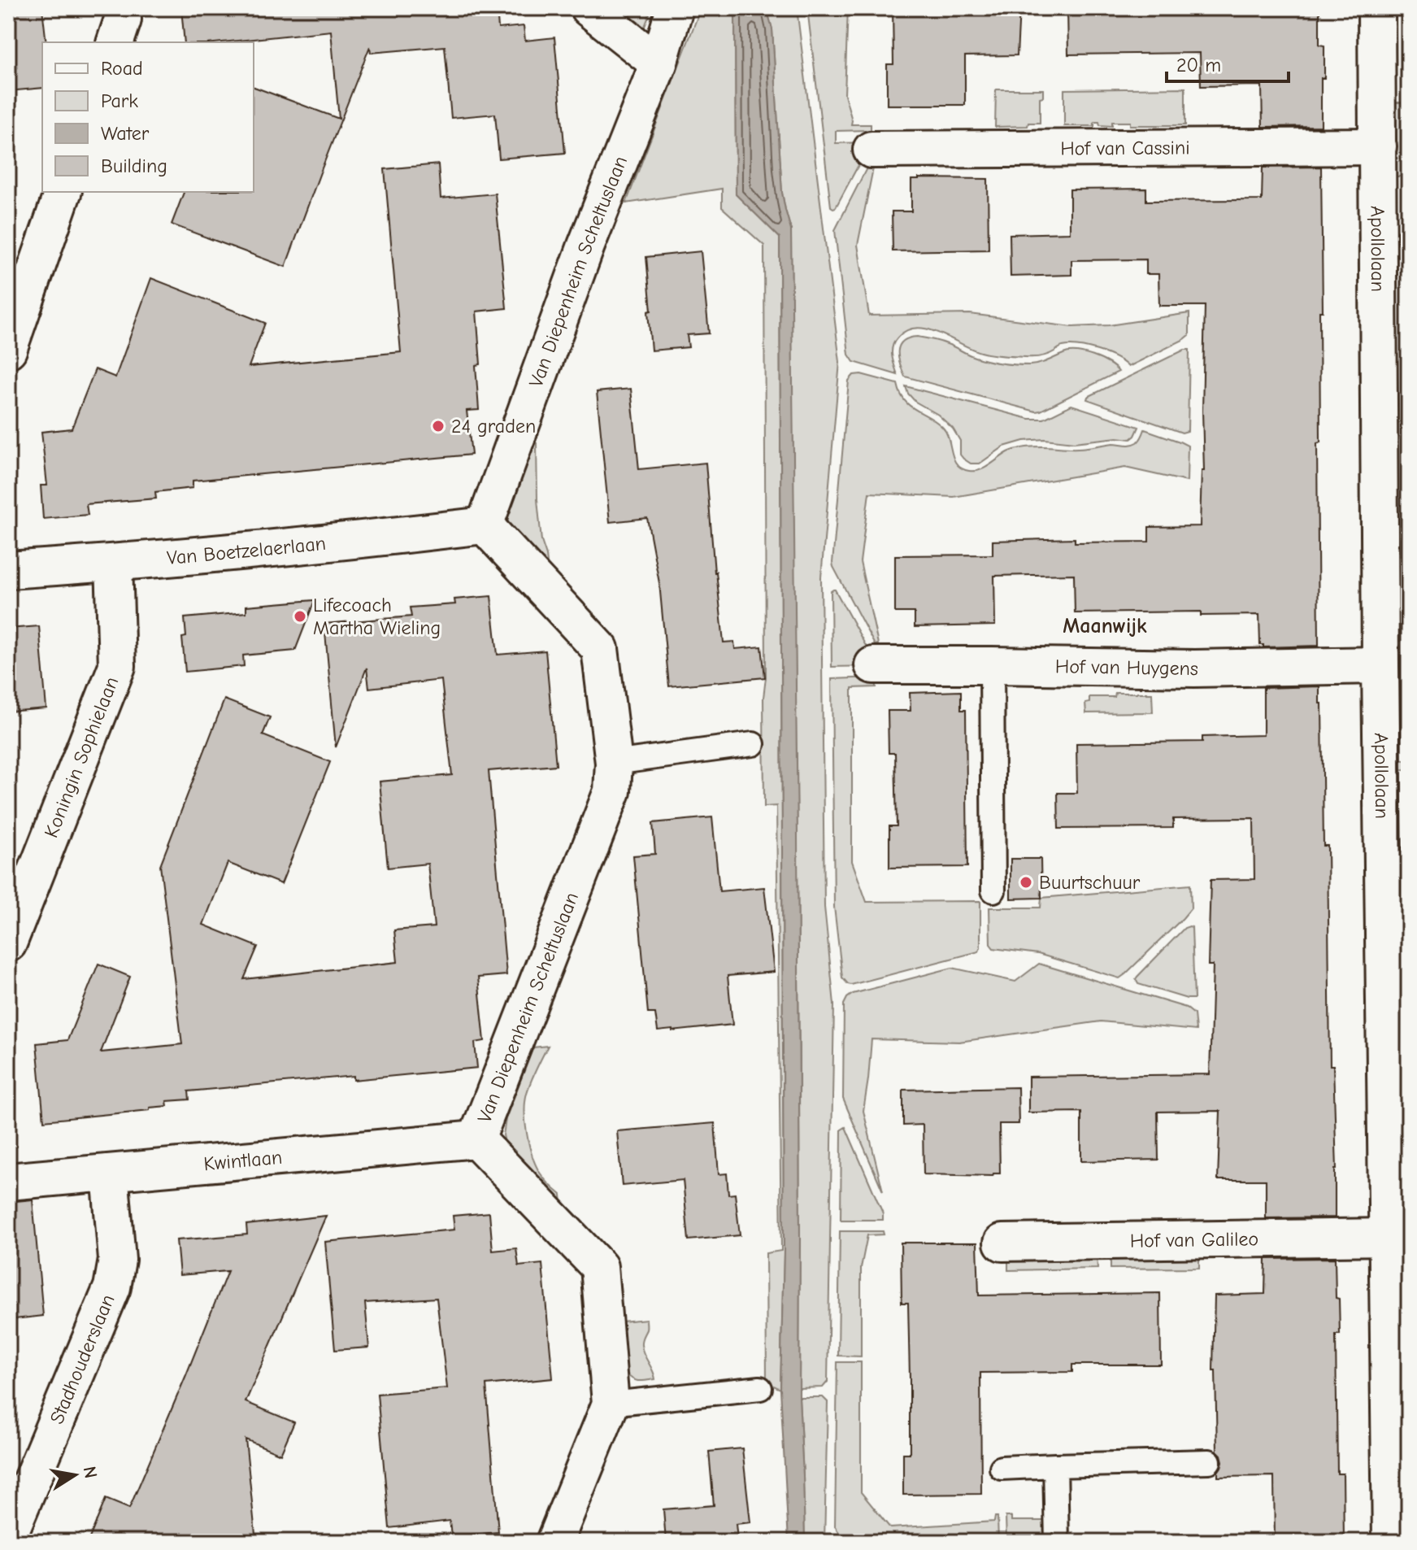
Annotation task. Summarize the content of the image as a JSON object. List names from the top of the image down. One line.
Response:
{"streets":{"street":["Hof van Cassini","Apollolaan","Van Diepenheim Scheltuslaan","Van Boetzelaerlaan","Hof van Huygens","Koningin Sophielaan","Kwintlaan","Hof van Galileo","Stadhouderslaan"]},"crossings":[["Hof van Cassini","Apollolaan"],["Apollolaan","Hof van Huygens"],["Apollolaan","Hof van Galileo"],["Van Diepenheim Scheltuslaan","Van Boetzelaerlaan"],["Van Diepenheim Scheltuslaan","Kwintlaan"],["Van Boetzelaerlaan","Koningin Sophielaan"],["Kwintlaan","Stadhouderslaan"]],"districts":["Maanwijk"],"places":["24 graden","Lifecoach Martha Wieling","Buurtschuur"],"legend":["Road","Park","Water","Building"],"scale_bar":"20 m","north":"right"}
